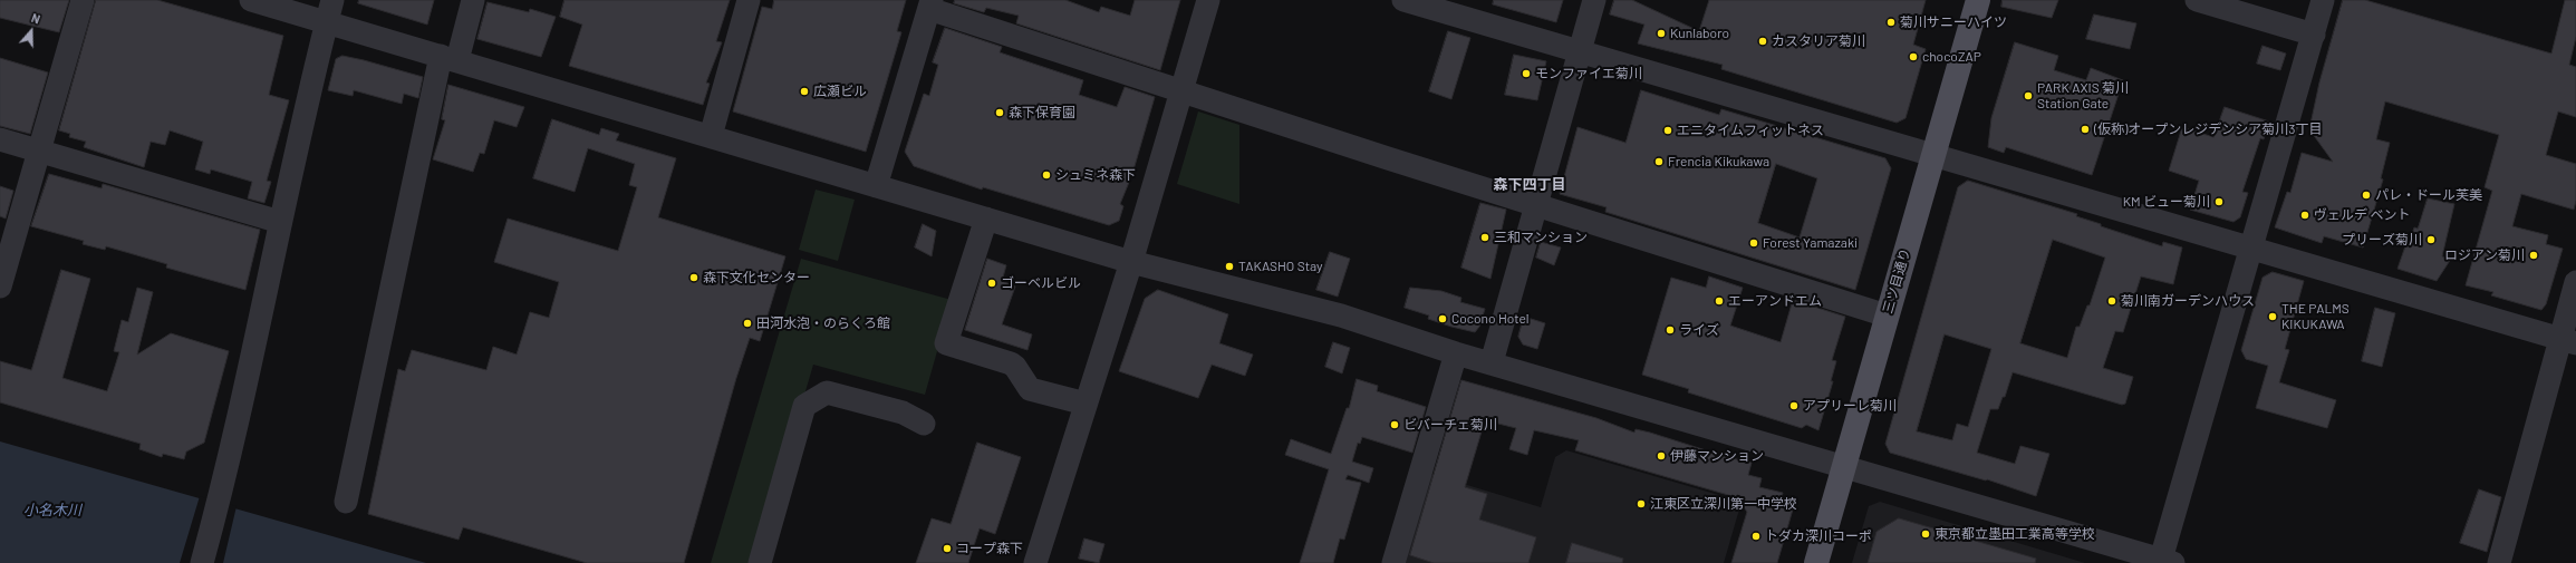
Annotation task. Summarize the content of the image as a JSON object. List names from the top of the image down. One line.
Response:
{"streets":{"main road":["三ツ目通り"]},"districts":["森下四丁目"],"water":["小名木川"],"places":["菊川サニーハイツ","Kunlaboro","カスタリア菊川","chocoZAP","モンファイエ菊川","広瀬ビル","PARK AXIS 菊川 Station Gate","森下保育園","(仮称)オープンレジデンシア菊川3丁目","エニタイムフィットネス","Frencia Kikukawa","シュミネ森下","パレ・ドール芙美","KM ビュー菊川","ヴェルデ ベント","三和マンション","プリーズ菊川","Forest Yamazaki","ロジアン菊川","TAKASHO Stay","森下文化センター","ゴーベルビル","エーアンドエム","菊川南ガーデンハウス","THE PALMS KIKUKAWA","Cocono Hotel","田河水泡・のらくろ館","ライズ","アプリーレ菊川","ビバーチェ菊川","伊藤マンション","江東区立深川第一中学校","東京都立墨田工業高等学校","トダカ深川コーポ","コープ森下"],"north":"top"}
